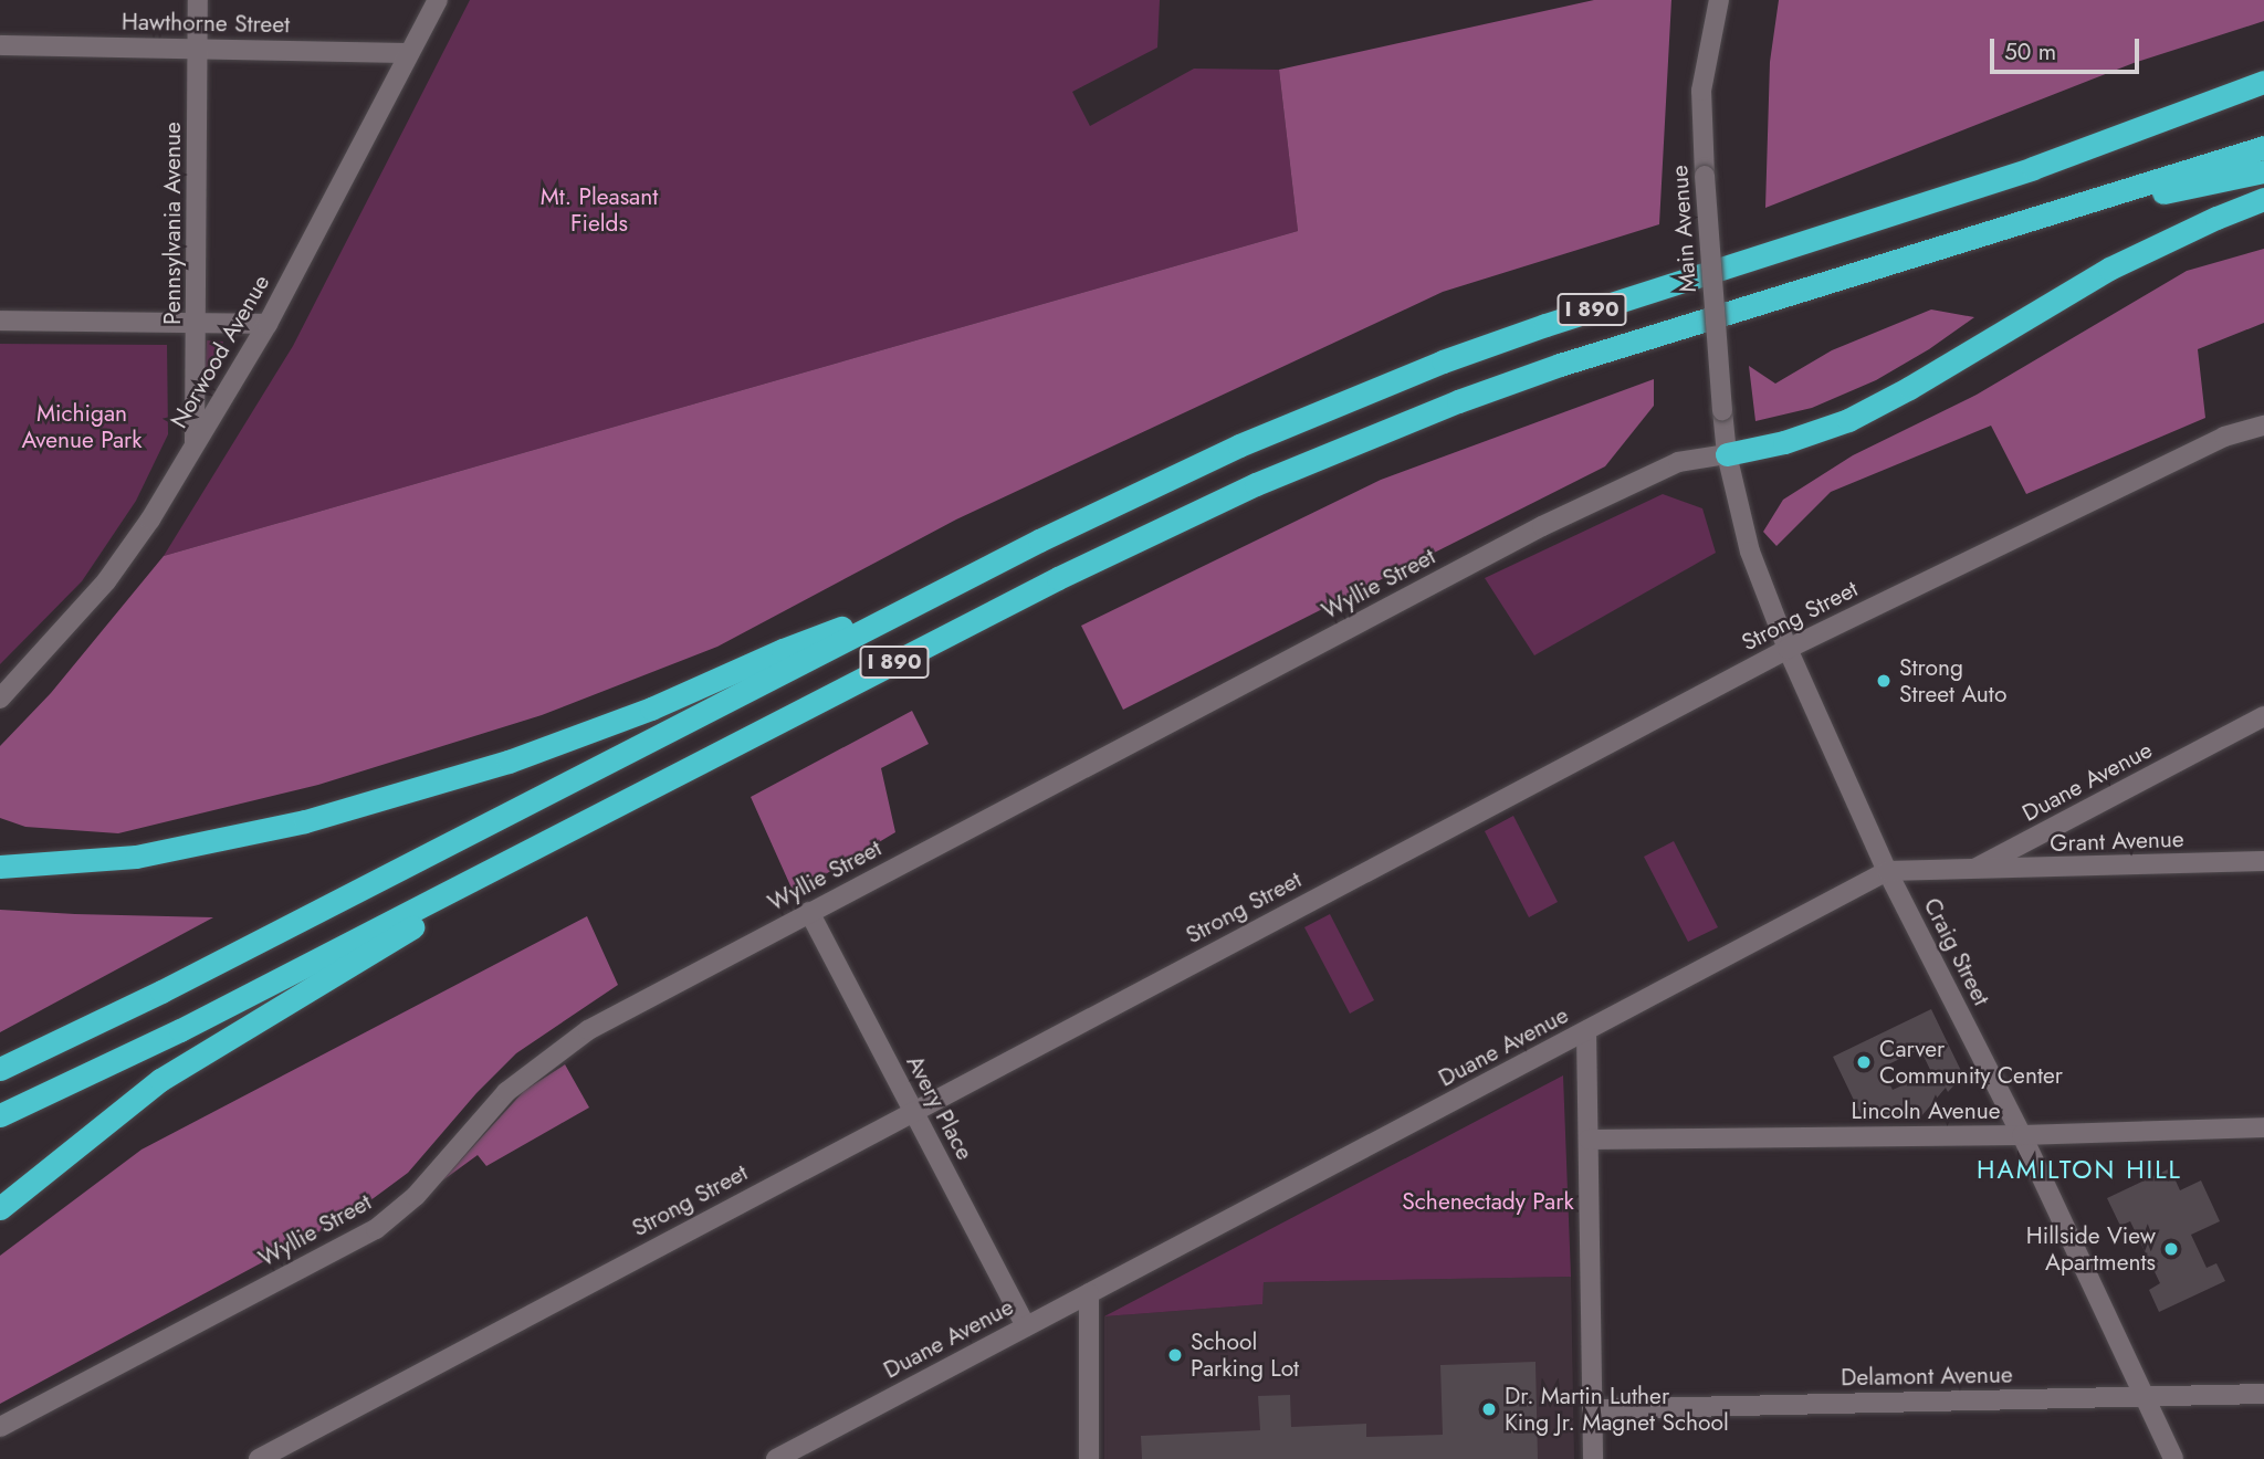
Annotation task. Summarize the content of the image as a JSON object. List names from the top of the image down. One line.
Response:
{"streets":{"highway":["I 890"],"street":["Hawthorne Street","Pennsylvania Avenue","Main Avenue","Norwood Avenue","Wyllie Street","Strong Street","Duane Avenue","Grant Avenue","Craig Street","Avery Place","Lincoln Avenue","Delamont Avenue"]},"crossings":[["Hawthorne Street","Pennsylvania Avenue"],["Hawthorne Street","Norwood Avenue"],["Pennsylvania Avenue","Norwood Avenue"],["Main Avenue","Wyllie Street"],["Main Avenue","Craig Street"],["Wyllie Street","Craig Street"],["Wyllie Street","Avery Place"],["Strong Street","Craig Street"],["Strong Street","Avery Place"],["Duane Avenue","Grant Avenue"],["Duane Avenue","Craig Street"],["Duane Avenue","Avery Place"],["Craig Street","Lincoln Avenue"],["Craig Street","Delamont Avenue"]],"districts":["HAMILTON HILL"],"parks":["Mt. Pleasant Fields","Michigan Avenue Park","Schenectady Park"],"places":["Strong Street Auto","Carver Community Center","Hillside View Apartments","School Parking Lot","Dr. Martin Luther King Jr. Magnet School"],"scale_bar":"50 m"}
